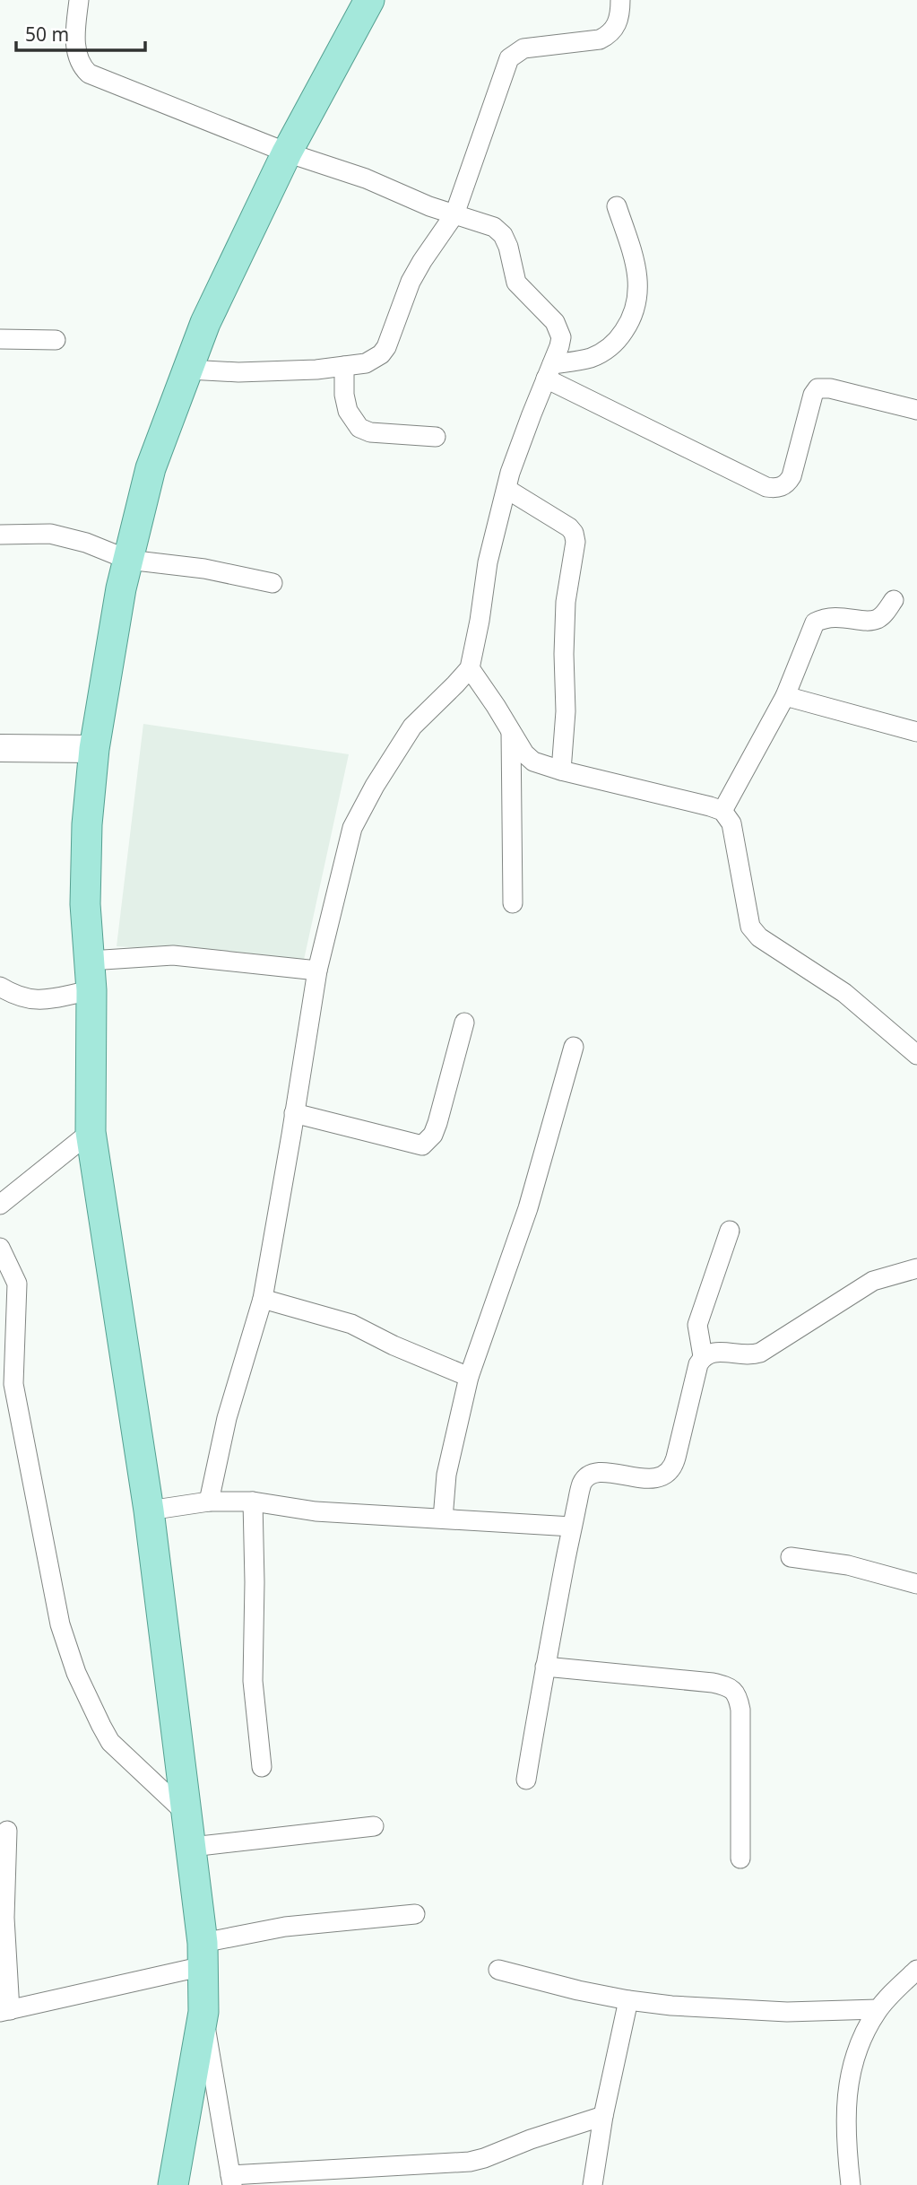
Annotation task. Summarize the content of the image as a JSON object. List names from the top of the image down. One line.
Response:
{"scale_bar":"50 m"}
